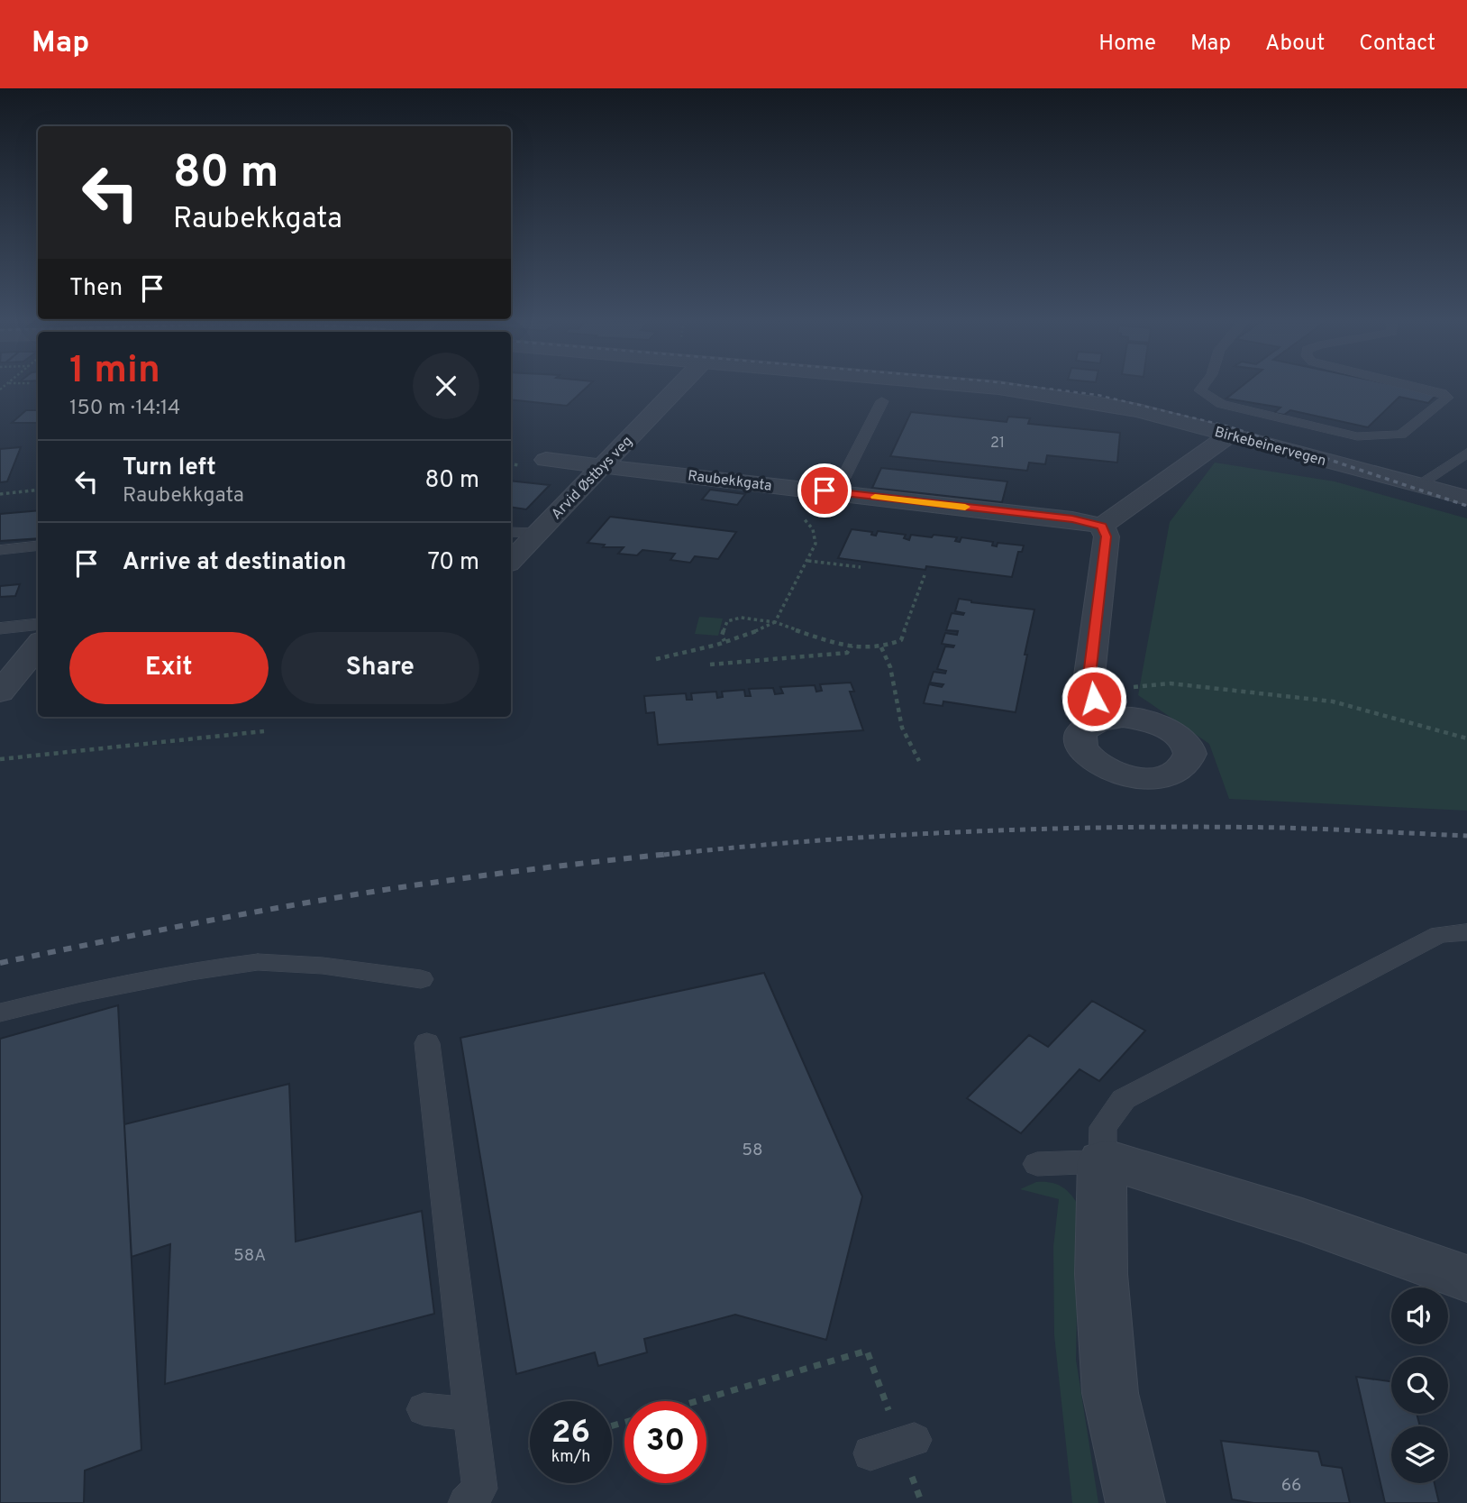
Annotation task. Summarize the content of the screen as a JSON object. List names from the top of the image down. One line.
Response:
{"streets":{"street":["Birkebeinervegen","Arvid Østbys veg","Raubekkgata"]},"crossings":[["Arvid Østbys veg","Raubekkgata"]],"house_numbers":["21","58","58A","66"],"page":{"header":"Map","nav":["Home","Map","About","Contact"],"turn":["80 m","Raubekkgata"],"then":"Then","heading":["1 min","150 m · 14:14"],"list":[{"name":"Turn left","note":"Raubekkgata","value":"80 m"},{"name":"Arrive at destination","value":"70 m"}],"buttons":["Exit","Share"],"speed":"26 km/h","limit":"30"}}
